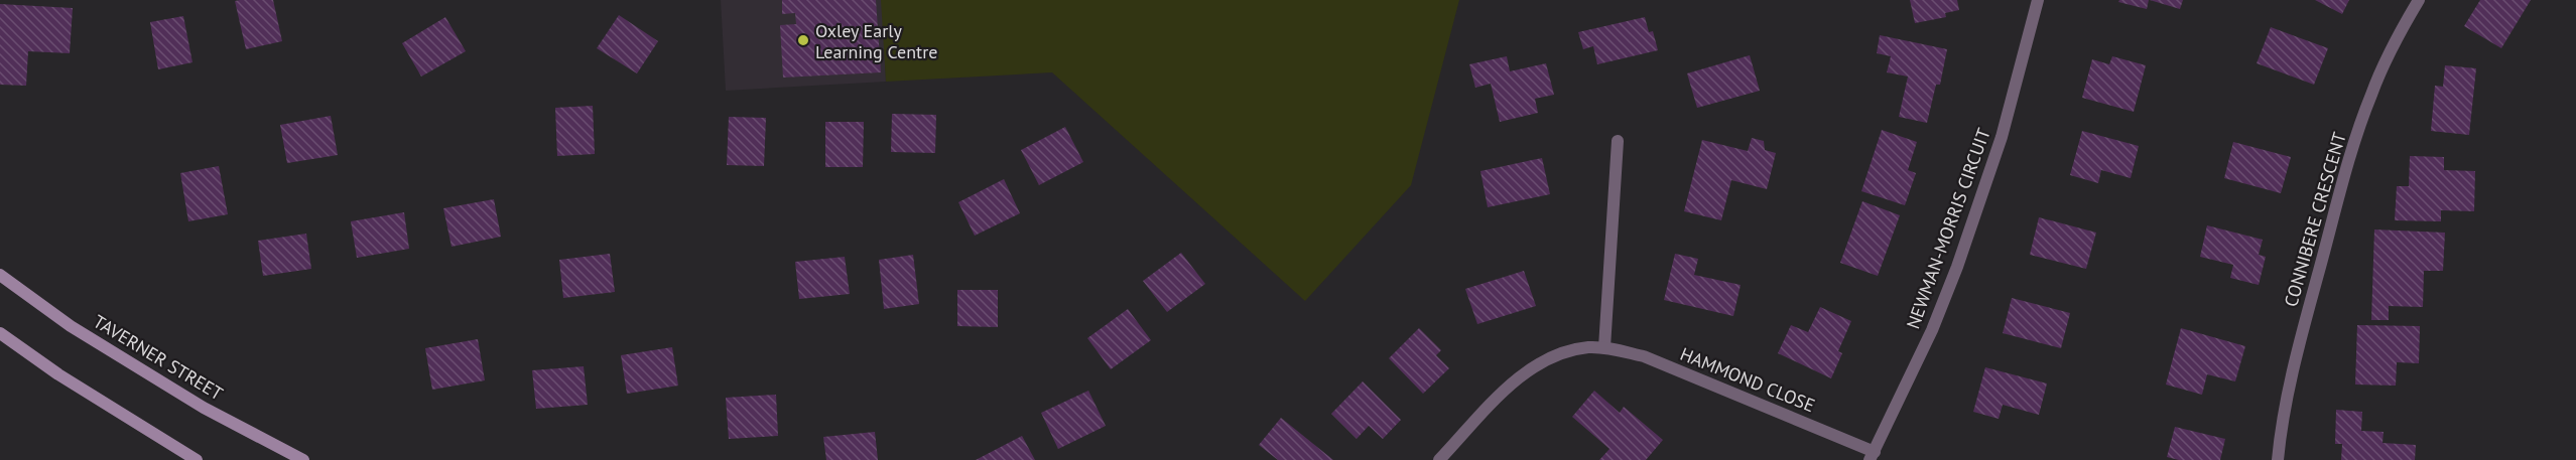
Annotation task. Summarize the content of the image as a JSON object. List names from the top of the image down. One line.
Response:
{"streets":{"main road":["TAVERNER STREET"],"street":["CONNIBERE CRESCENT","NEWMAN-MORRIS CIRCUIT","HAMMOND CLOSE"]},"crossings":[["NEWMAN-MORRIS CIRCUIT","HAMMOND CLOSE"]],"places":["Oxley Early Learning Centre"]}
